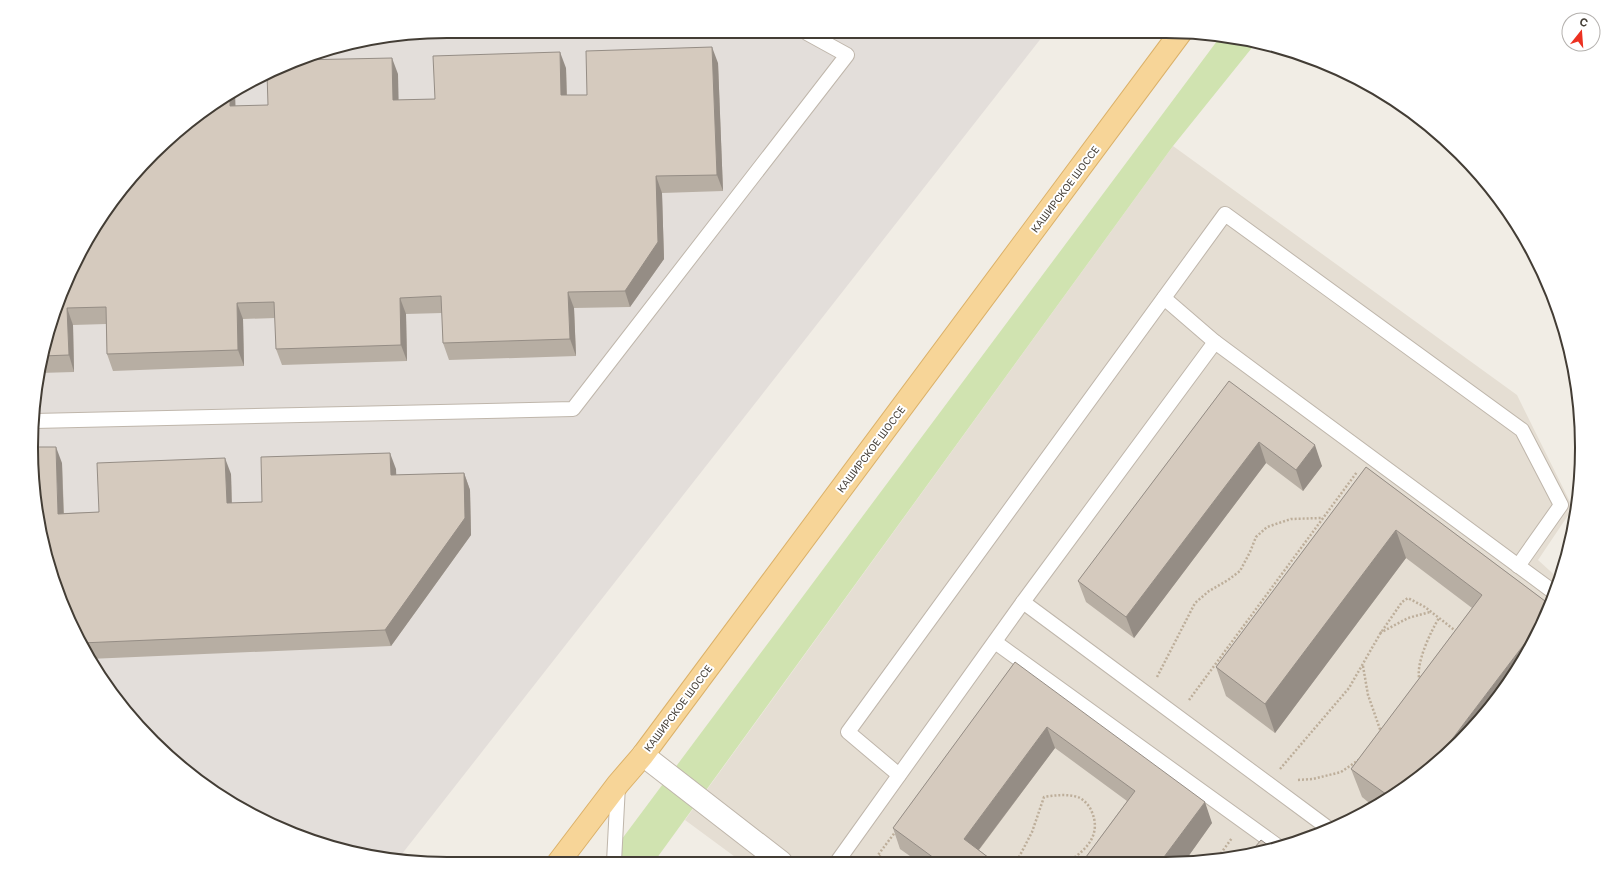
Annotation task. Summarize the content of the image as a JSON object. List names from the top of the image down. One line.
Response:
{"streets":{"main road":["КАШИРСКОЕ ШОССЕ"]},"north":"top"}
